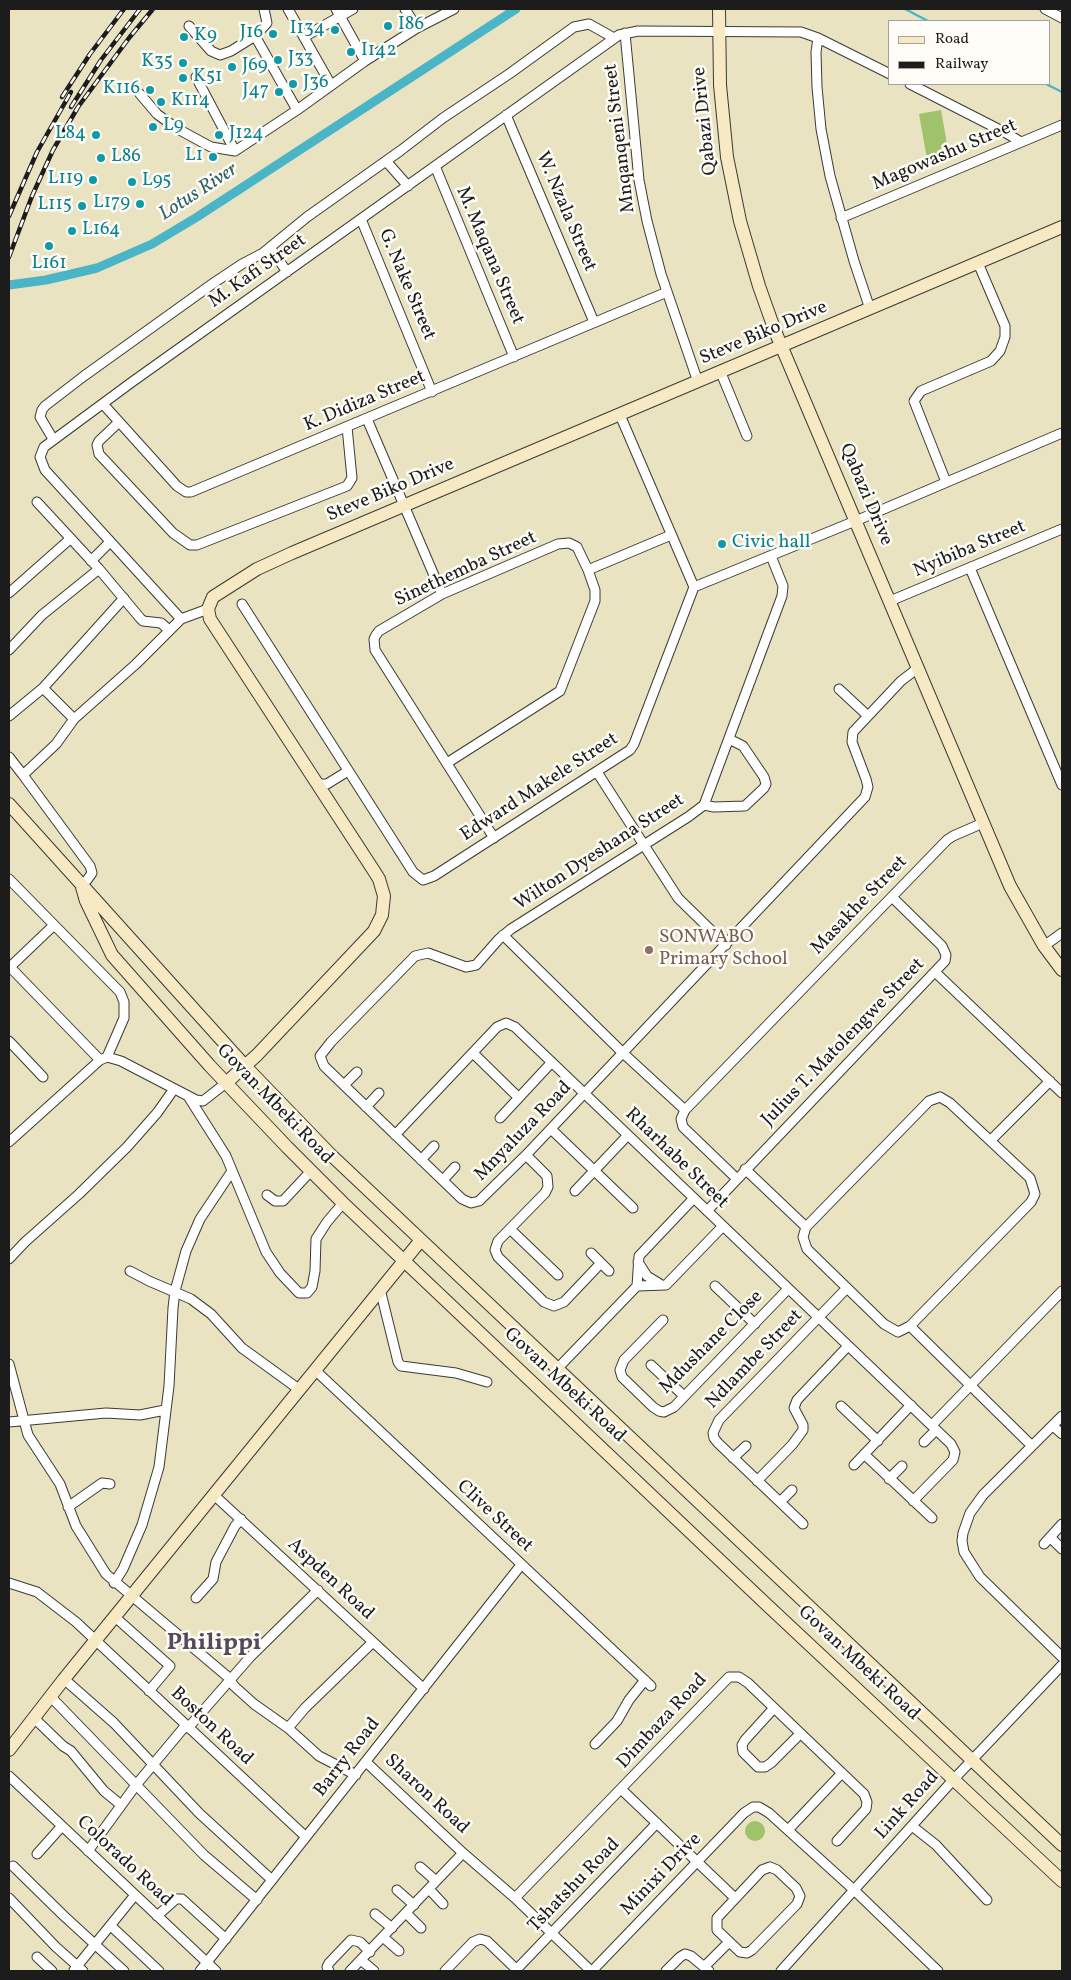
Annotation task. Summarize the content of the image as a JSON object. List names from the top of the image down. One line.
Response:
{"streets":{"main road":["Qabazi Drive","Steve Biko Drive","Govan Mbeki Road"],"street":["Mnqanqeni Street","Magowashu Street","W. Nzala Street","M. Maqana Street","M. Kafi Street","G. Nake Street","K. Didiza Street","Nyibiba Street","Sinethemba Street","Edward Makele Street","Wilton Dyeshana Street","Masakhe Street","Julius T. Matolengwe Street","Mnyaluza Road","Rharhabe Street","Mdushane Close","Ndlambe Street","Clive Street","Aspden Road","Dimbaza Road","Boston Road","Barry Road","Sharon Road","Link Road","Colorado Road","Minixi Drive","Tshatshu Road"]},"crossings":[["Qabazi Drive","M. Kafi Street"],["Qabazi Drive","Steve Biko Drive"],["Qabazi Drive","Nyibiba Street"],["Qabazi Drive","Masakhe Street"],["Mnqanqeni Street","M. Kafi Street"],["Mnqanqeni Street","Steve Biko Drive"],["Mnqanqeni Street","K. Didiza Street"],["W. Nzala Street","M. Kafi Street"],["W. Nzala Street","K. Didiza Street"],["M. Maqana Street","M. Kafi Street"],["M. Maqana Street","K. Didiza Street"],["M. Kafi Street","G. Nake Street"],["M. Kafi Street","K. Didiza Street"],["G. Nake Street","K. Didiza Street"],["Sinethemba Street","Edward Makele Street"],["Wilton Dyeshana Street","Masakhe Street"],["Wilton Dyeshana Street","Mnyaluza Road"],["Masakhe Street","Julius T. Matolengwe Street"],["Julius T. Matolengwe Street","Rharhabe Street"],["Govan Mbeki Road","Link Road"],["Mnyaluza Road","Rharhabe Street"],["Rharhabe Street","Mdushane Close"],["Rharhabe Street","Ndlambe Street"],["Clive Street","Barry Road"],["Aspden Road","Barry Road"],["Dimbaza Road","Sharon Road"],["Boston Road","Barry Road"],["Barry Road","Sharon Road"],["Barry Road","Colorado Road"],["Sharon Road","Minixi Drive"],["Sharon Road","Tshatshu Road"]],"districts":["Philippi"],"water":["Lotus River"],"places":["I86","I134","J16","K9","I142","J33","K35","J69","K51","J36","K116","J47","K114","L9","L84","J124","L1","L86","L119","L95","L179","L115","L164","L161","Civic hall","SONWABO Primary School"],"legend":["Road","Railway"]}
